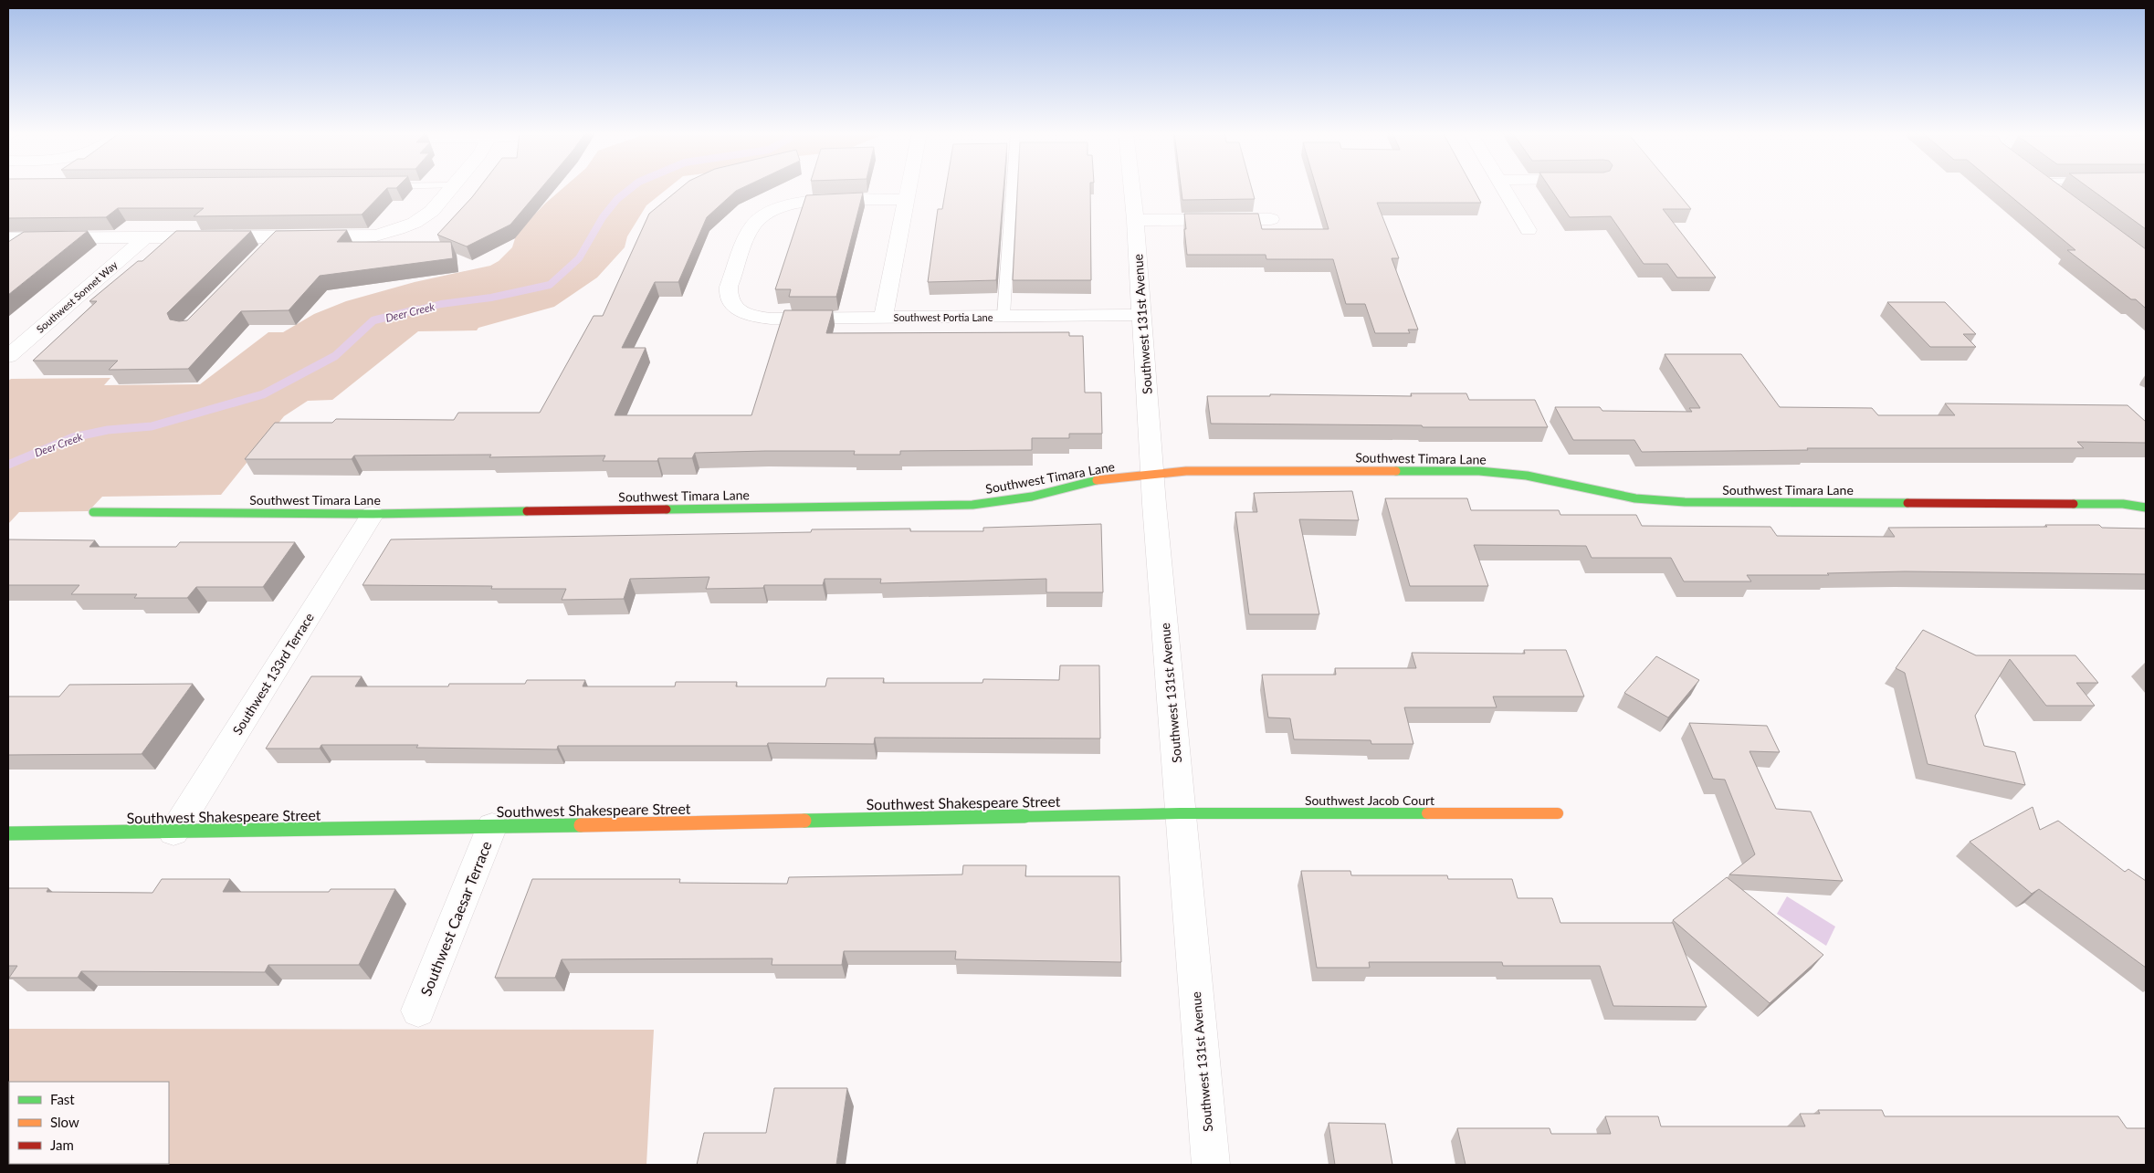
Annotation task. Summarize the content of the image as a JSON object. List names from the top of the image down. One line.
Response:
{"streets":{"street":["Southwest Sonnet Way","Southwest Portia Lane","Southwest 131st Avenue","Southwest Timara Lane","Southwest 133rd Terrace","Southwest Jacob Court","Southwest Shakespeare Street","Southwest Caesar Terrace"]},"crossings":[["Southwest Portia Lane","Southwest 131st Avenue"],["Southwest 131st Avenue","Southwest Timara Lane"],["Southwest 131st Avenue","Southwest Jacob Court"],["Southwest 131st Avenue","Southwest Shakespeare Street"],["Southwest Timara Lane","Southwest 133rd Terrace"],["Southwest 133rd Terrace","Southwest Shakespeare Street"],["Southwest Jacob Court","Southwest Shakespeare Street"],["Southwest Shakespeare Street","Southwest Caesar Terrace"]],"water":["Deer Creek"],"legend":["Fast","Slow","Jam"]}
